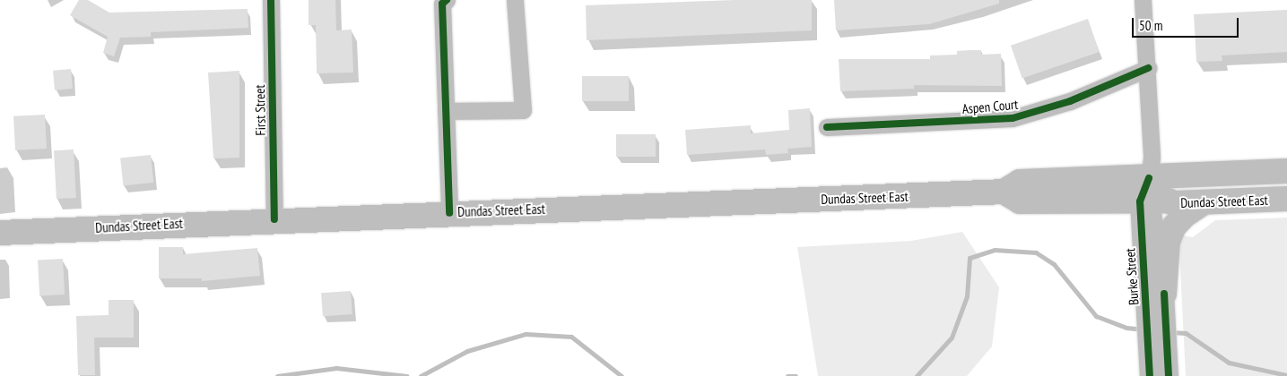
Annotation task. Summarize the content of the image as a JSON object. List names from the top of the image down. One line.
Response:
{"streets":{"main road":["Dundas Street East"],"street":["Aspen Court","First Street"],"cycle path":["Burke Street"]},"crossings":[["First Street","Dundas Street East"]],"scale_bar":"50 m"}
